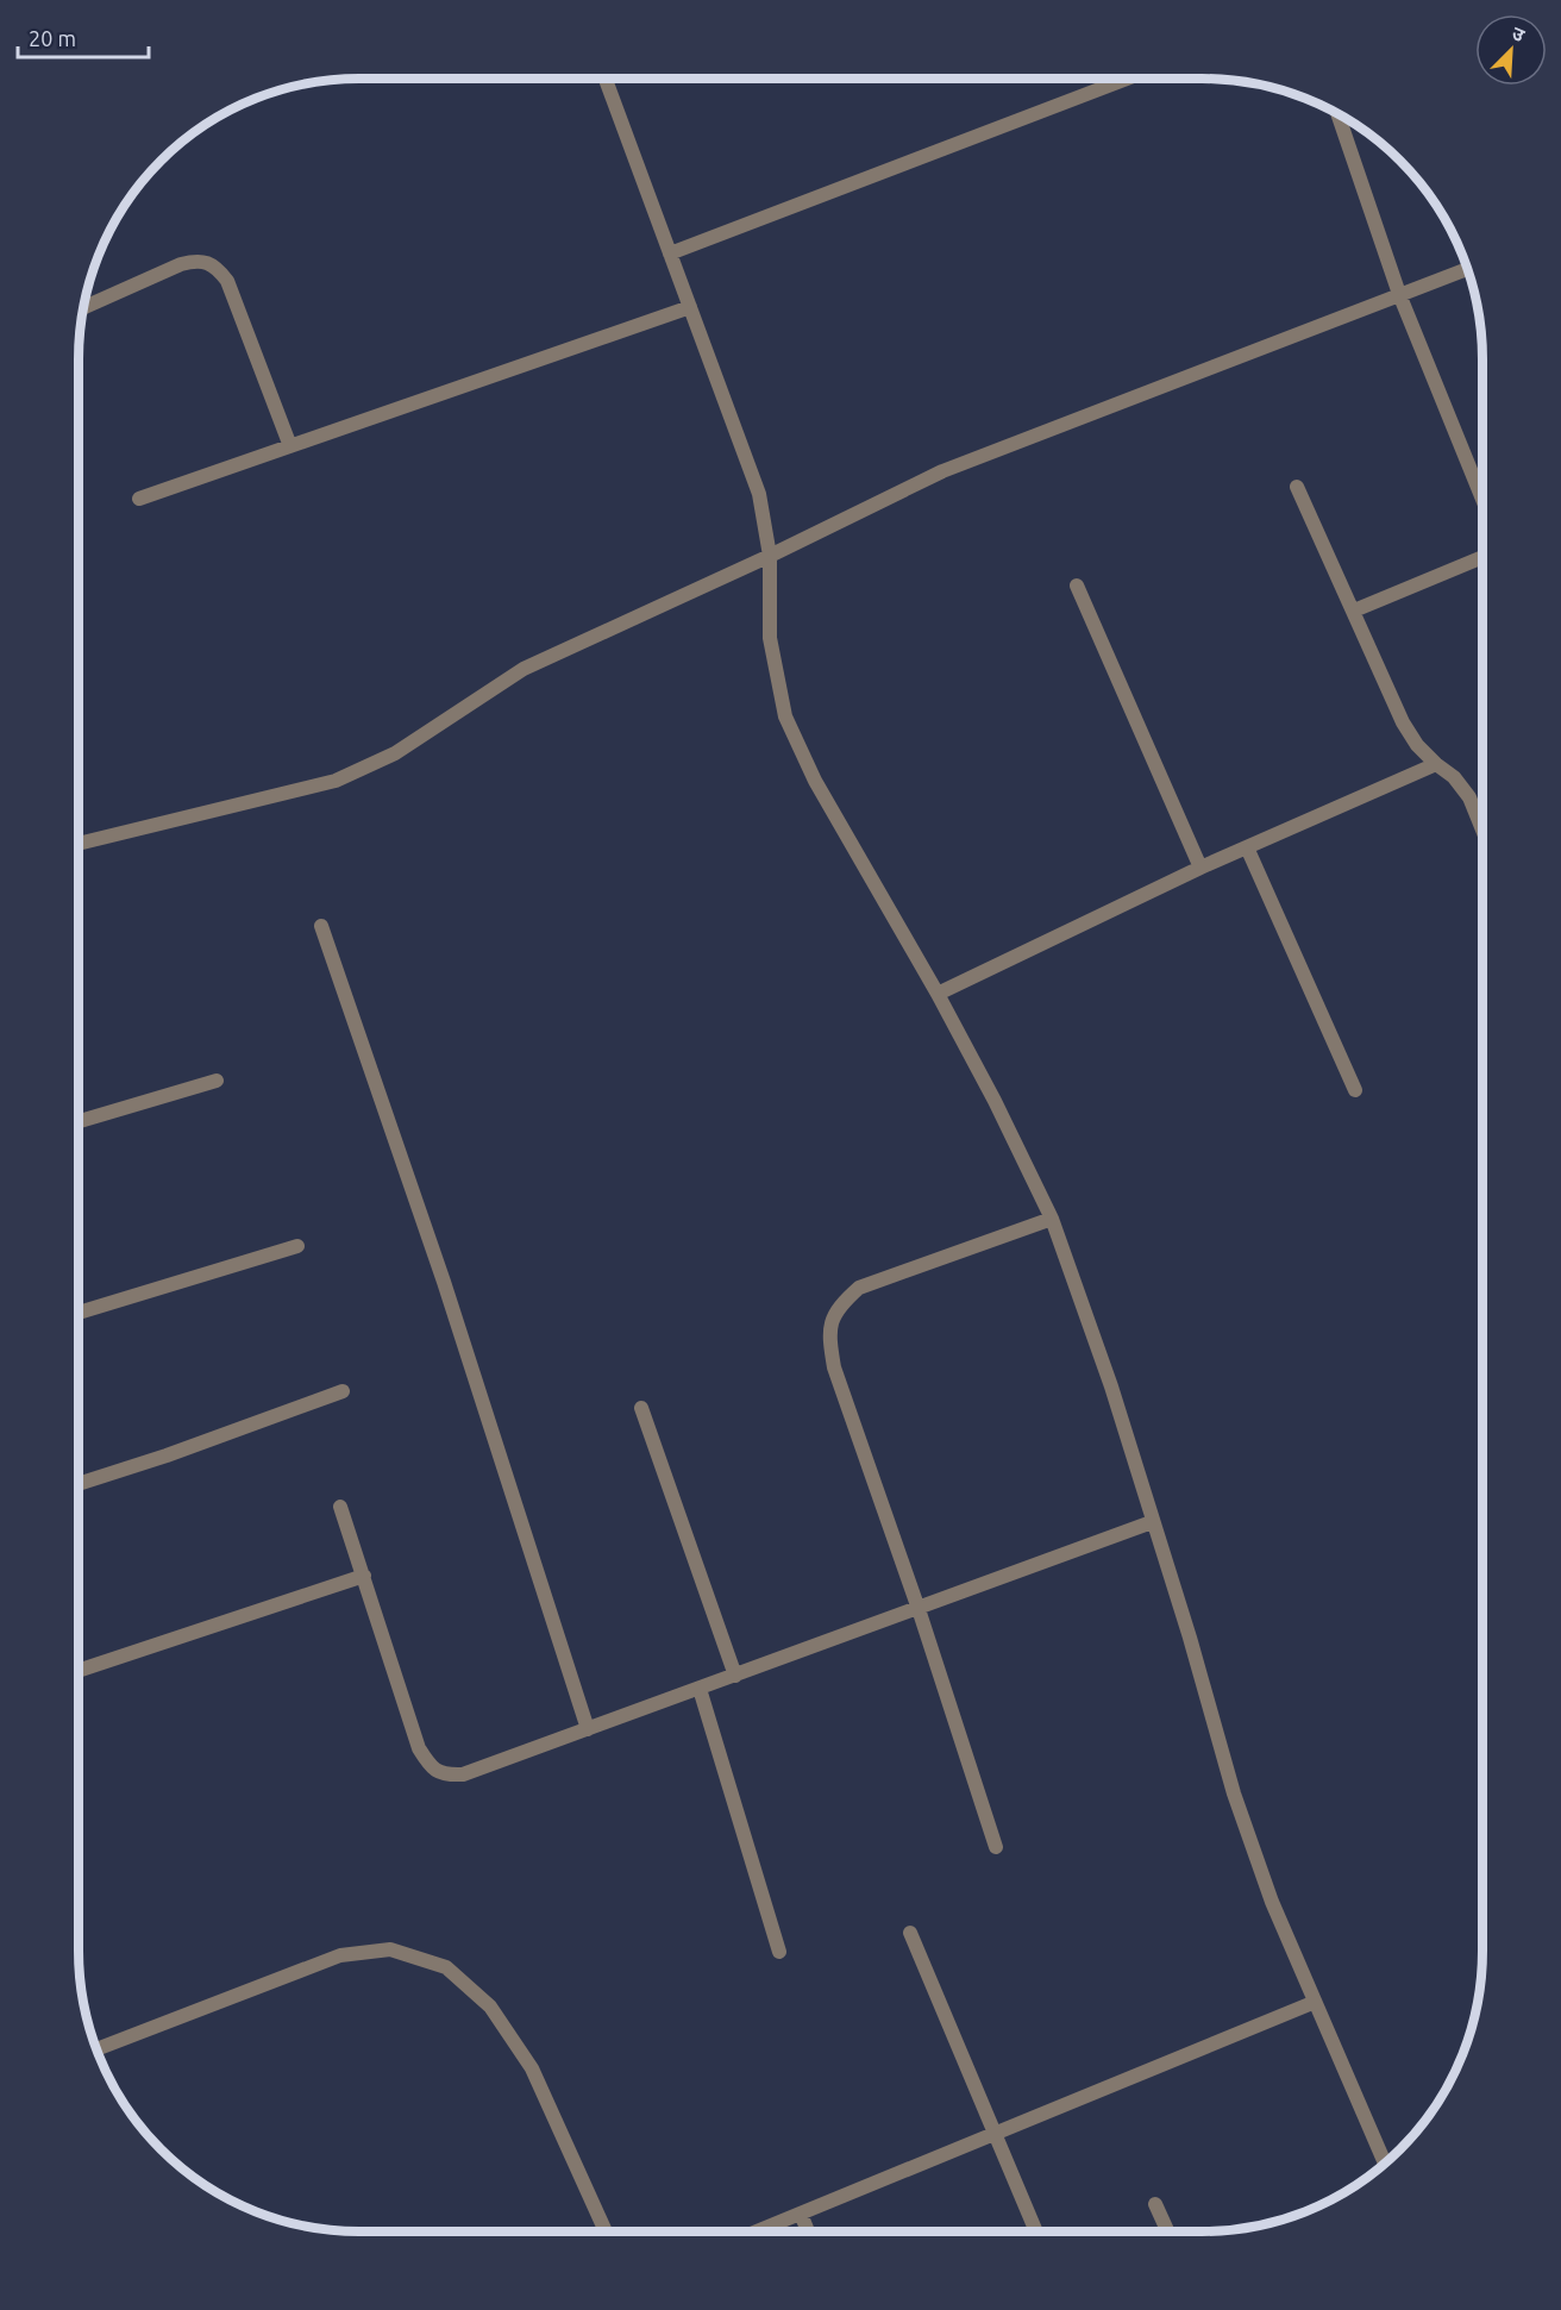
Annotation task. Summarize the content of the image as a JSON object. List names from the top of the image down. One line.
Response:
{"scale_bar":"20 m","north":"top right"}
